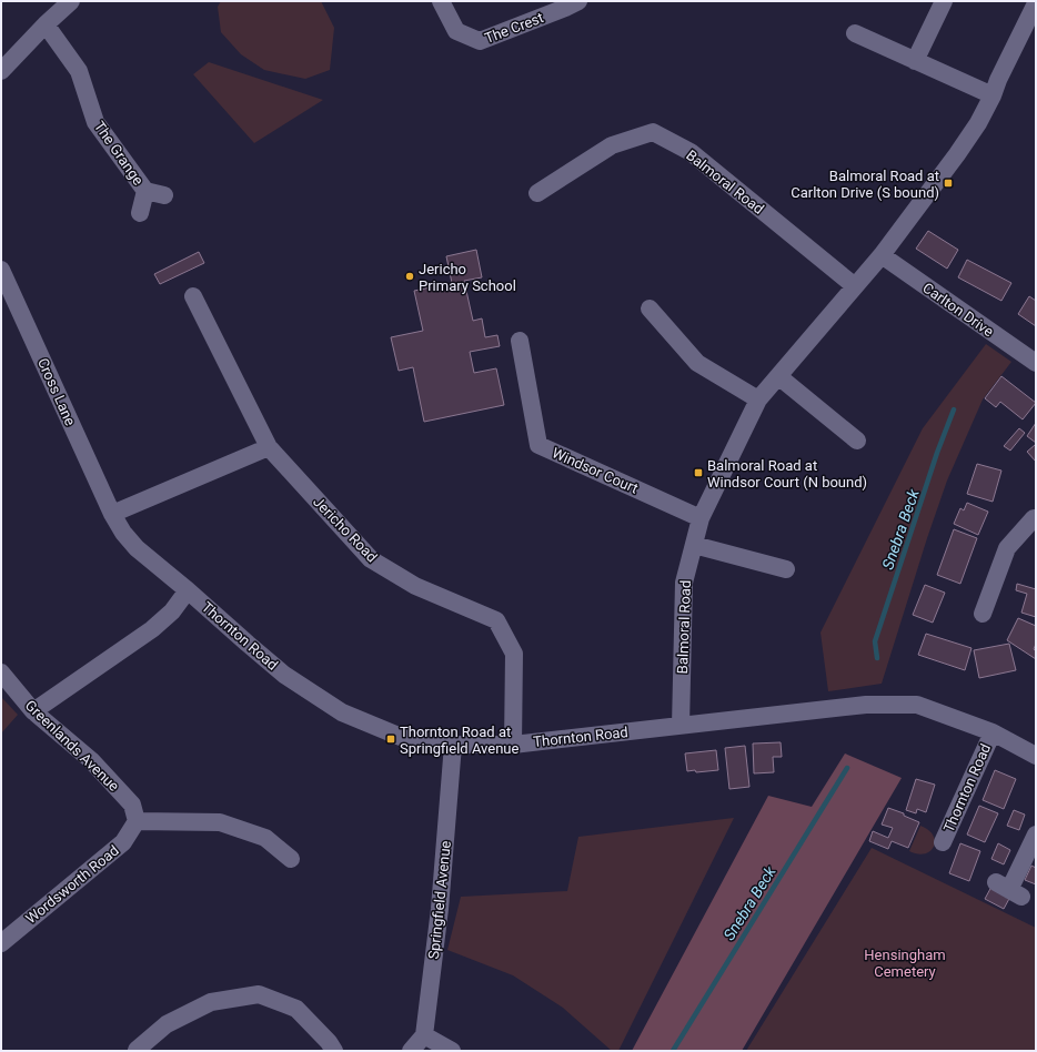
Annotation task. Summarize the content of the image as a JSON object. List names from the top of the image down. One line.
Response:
{"streets":{"street":["The Crest","The Grange","Balmoral Road","Carlton Drive","Cross Lane","Windsor Court","Jericho Road","Thornton Road","Greenlands Avenue","Wordsworth Road","Springfield Avenue"]},"crossings":[["Balmoral Road","Carlton Drive"],["Balmoral Road","Windsor Court"],["Balmoral Road","Thornton Road"],["Cross Lane","Thornton Road"],["Jericho Road","Thornton Road"],["Thornton Road","Springfield Avenue"],["Greenlands Avenue","Wordsworth Road"]],"water":["Snebra Beck"],"parks":["Hensingham Cemetery"],"places":{"transit":["Balmoral Road at Carlton Drive (S bound)","Balmoral Road at Windsor Court (N bound)","Thornton Road at Springfield Avenue"],"other":["Jericho Primary School"]}}
